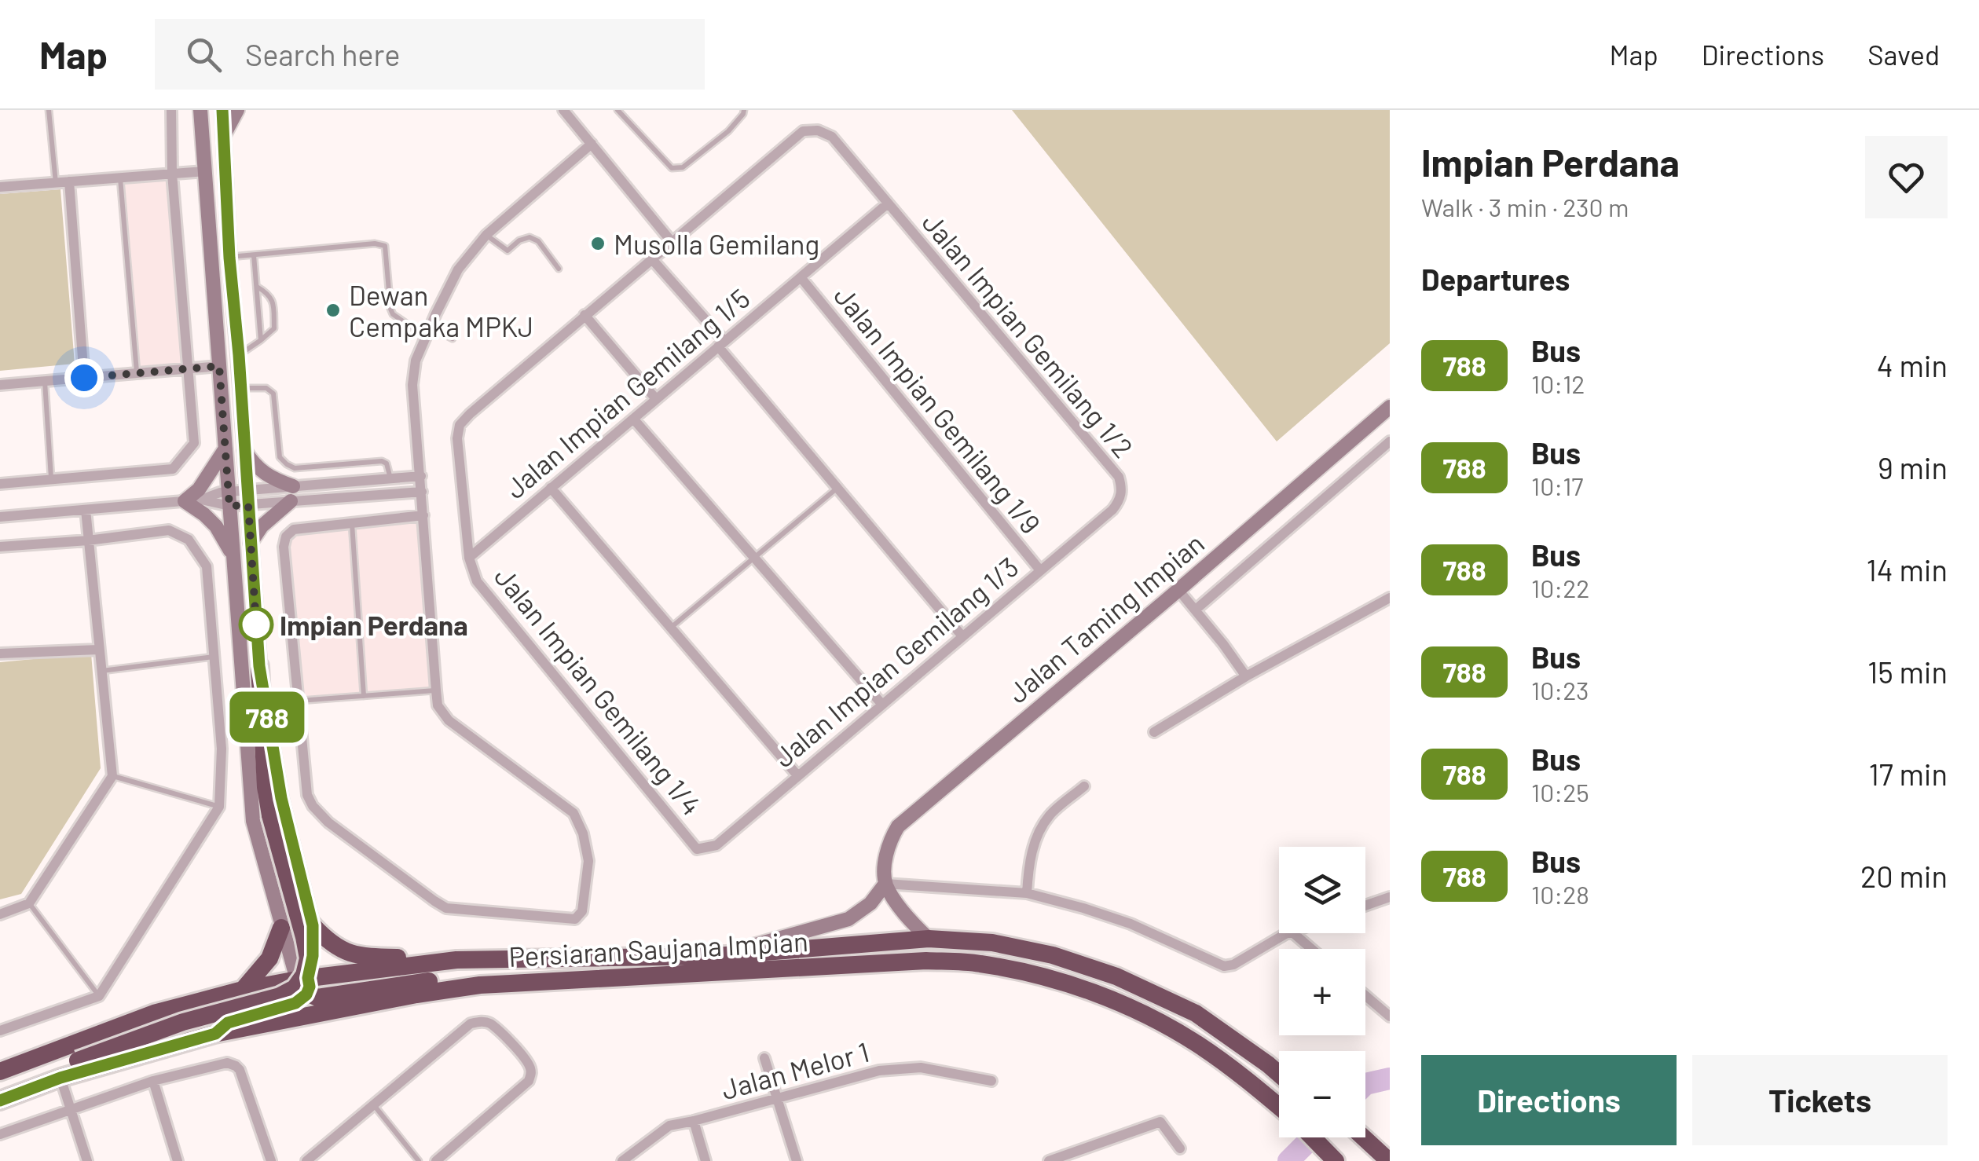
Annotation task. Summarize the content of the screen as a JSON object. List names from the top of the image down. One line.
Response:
{"streets":{"highway":["Persiaran Saujana Impian"],"street":["Jalan Impian Gemilang 1/2","Jalan Impian Gemilang 1/5","Jalan Impian Gemilang 1/9","Jalan Taming Impian","Jalan Impian Gemilang 1/3","Jalan Impian Gemilang 1/4","Jalan Melor 1"]},"crossings":[["Jalan Impian Gemilang 1/2","Jalan Impian Gemilang 1/5"],["Jalan Impian Gemilang 1/2","Jalan Impian Gemilang 1/3"],["Jalan Impian Gemilang 1/5","Jalan Impian Gemilang 1/9"],["Jalan Impian Gemilang 1/5","Jalan Impian Gemilang 1/4"],["Jalan Impian Gemilang 1/9","Jalan Impian Gemilang 1/3"],["Jalan Impian Gemilang 1/3","Jalan Impian Gemilang 1/4"]],"places":["Musolla Gemilang","Dewan Cempaka MPKJ","Impian Perdana"],"lines":["bus line 788"],"page":{"header":"Map","search":"Search here","nav":["Map","Directions","Saved"],"on_map":"788","heading":[["Impian Perdana","Walk · 3 min · 230 m"],"Departures"],"list":[{"mark":"788","name":"Bus","note":"10:12","value":"4 min"},{"mark":"788","name":"Bus","note":"10:17","value":"9 min"},{"mark":"788","name":"Bus","note":"10:22","value":"14 min"},{"mark":"788","name":"Bus","note":"10:23","value":"15 min"},{"mark":"788","name":"Bus","note":"10:25","value":"17 min"},{"mark":"788","name":"Bus","note":"10:28","value":"20 min"}],"map_buttons":["+","−"],"buttons":["Directions","Tickets"]}}
